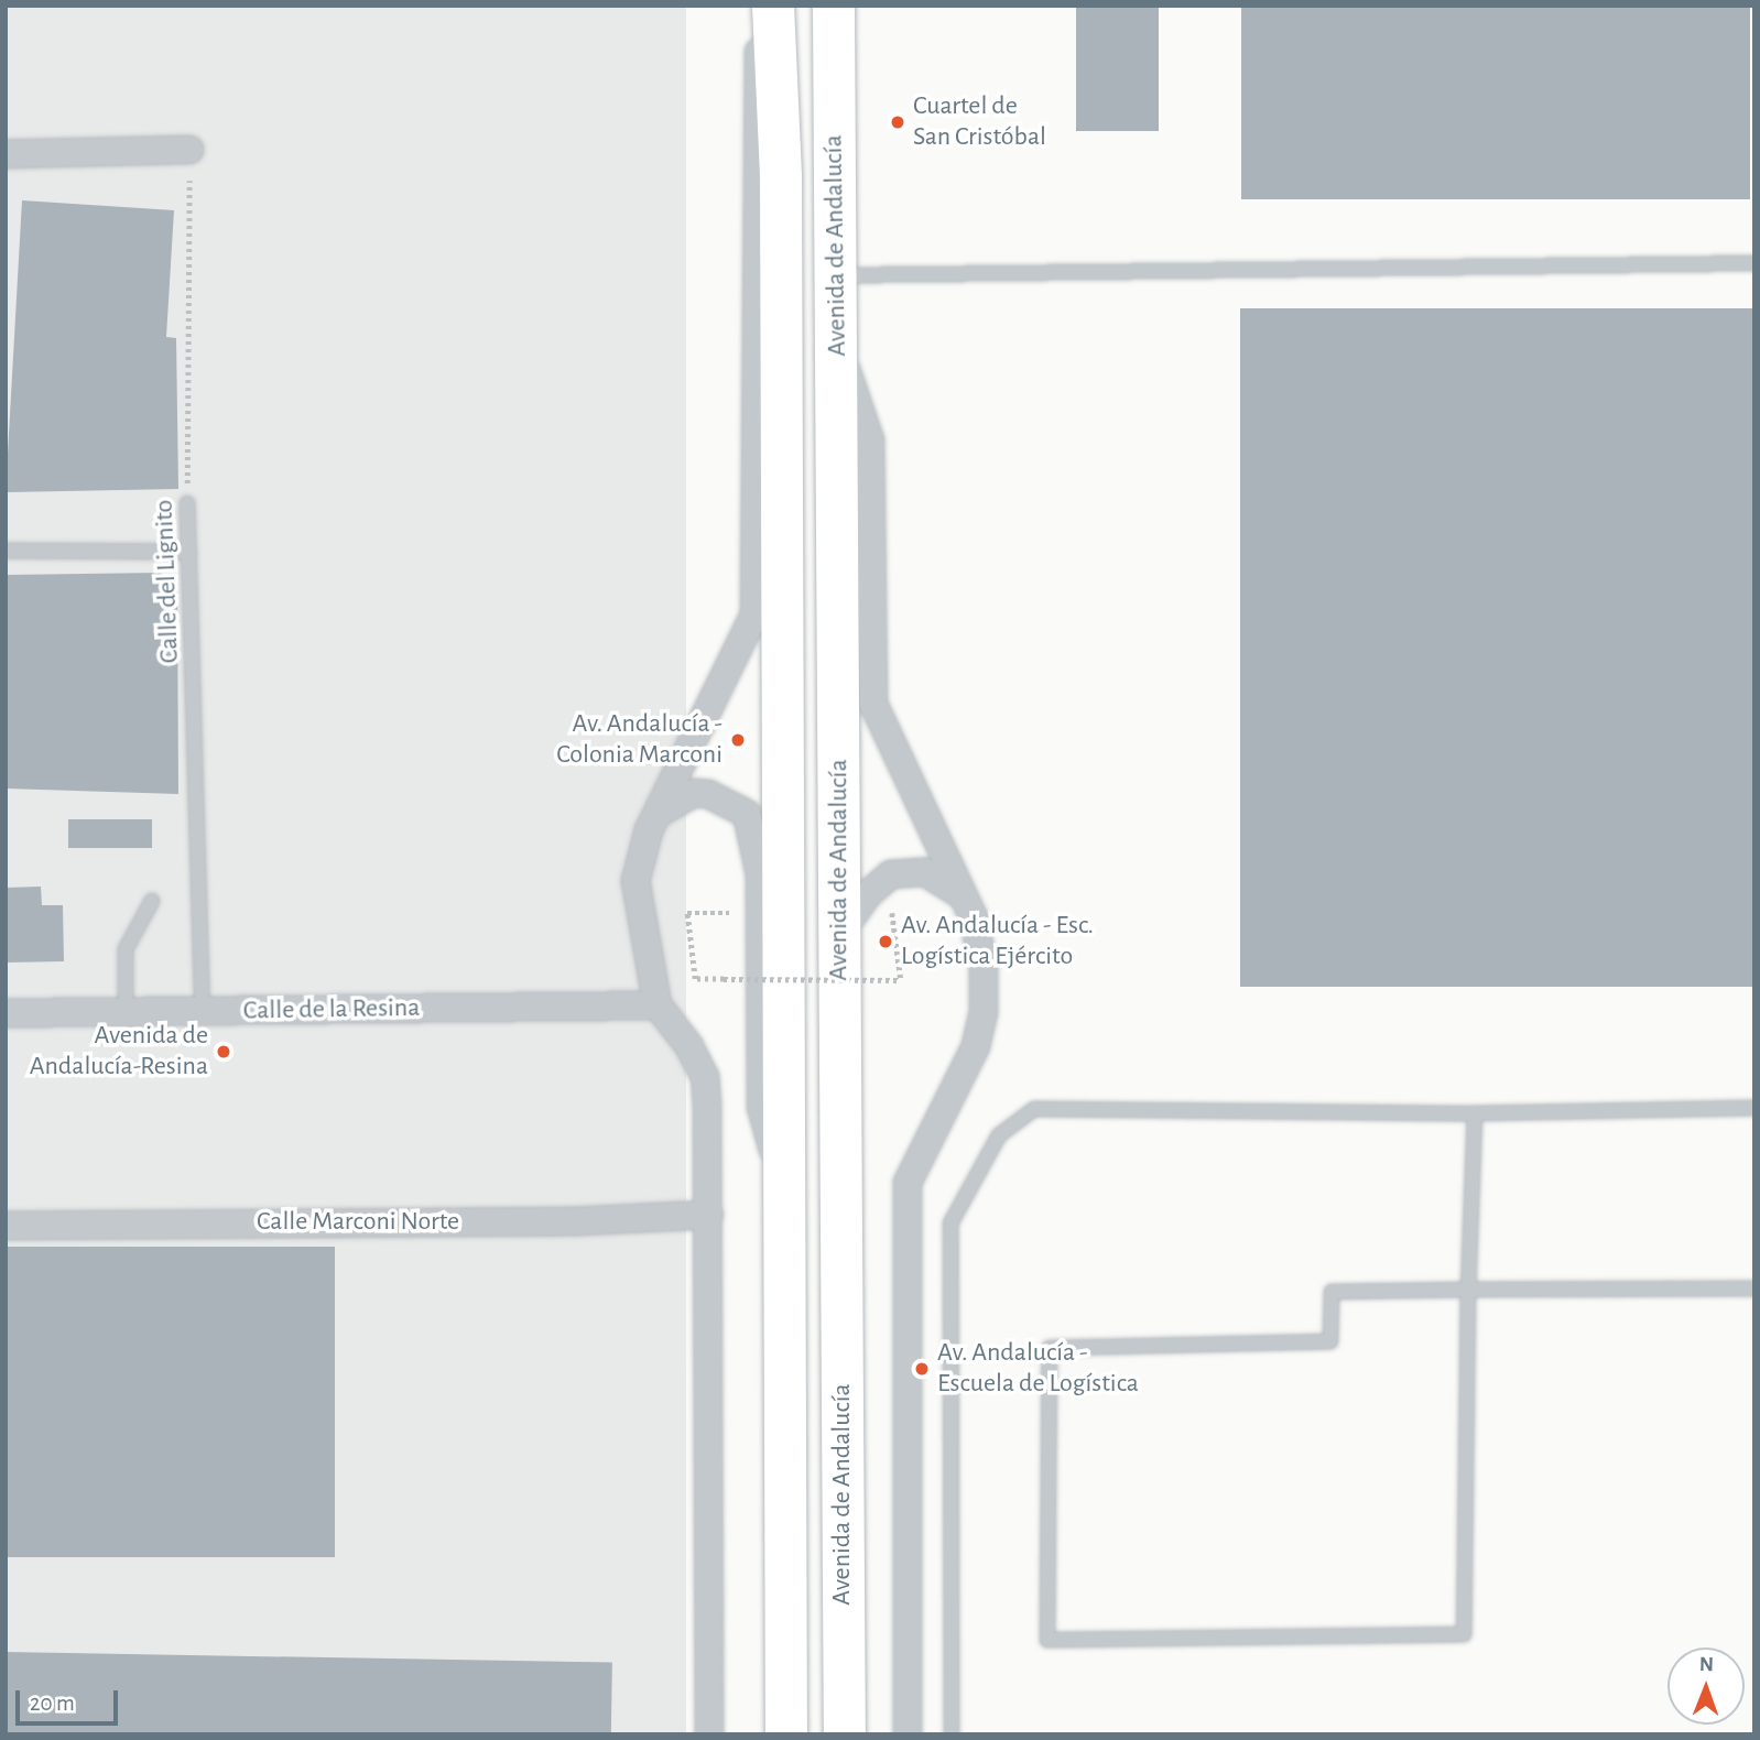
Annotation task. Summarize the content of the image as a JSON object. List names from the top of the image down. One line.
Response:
{"streets":{"main road":["Avenida de Andalucía"],"street":["Calle de la Resina","Calle Marconi Norte"],"lane":["Calle del Lignito"]},"crossings":[["Avenida de Andalucía","Calle de la Resina"],["Avenida de Andalucía","Calle Marconi Norte"],["Calle del Lignito","Calle de la Resina"]],"places":["Cuartel de San Cristóbal","Av. Andalucía - Colonia Marconi","Av. Andalucía - Esc. Logística Ejército","Avenida de Andalucía-Resina","Av. Andalucía - Escuela de Logística"],"scale_bar":"20 m","north":"top"}
